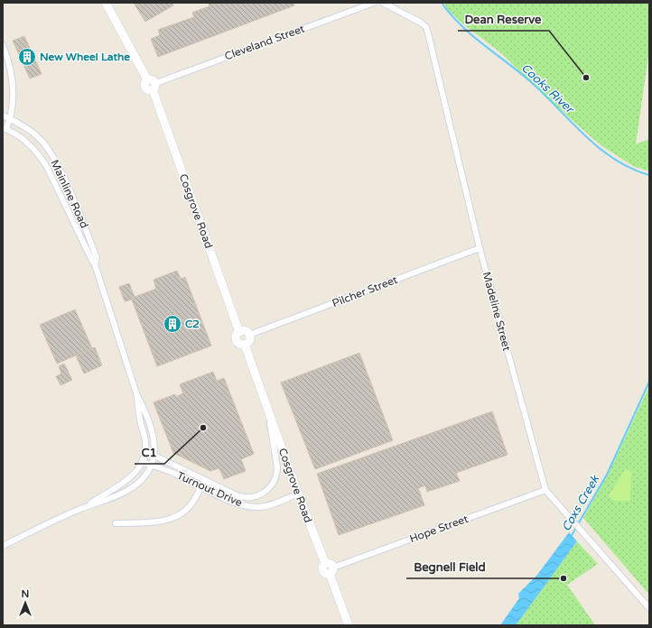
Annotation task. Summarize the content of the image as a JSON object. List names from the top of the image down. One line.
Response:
{"streets":{"main road":["Cosgrove Road"],"street":["Cleveland Street","Mainline Road","Pilcher Street","Madeline Street","Turnout Drive","Hope Street"]},"crossings":[["Cleveland Street","Cosgrove Road"],["Mainline Road","Turnout Drive"],["Cosgrove Road","Pilcher Street"],["Cosgrove Road","Turnout Drive"],["Cosgrove Road","Hope Street"],["Pilcher Street","Madeline Street"],["Madeline Street","Hope Street"]],"water":["Cooks River","Coxs Creek"],"places":{"building":["New Wheel Lathe","C2"],"other":["Dean Reserve","C1","Begnell Field"]},"north":"top"}
